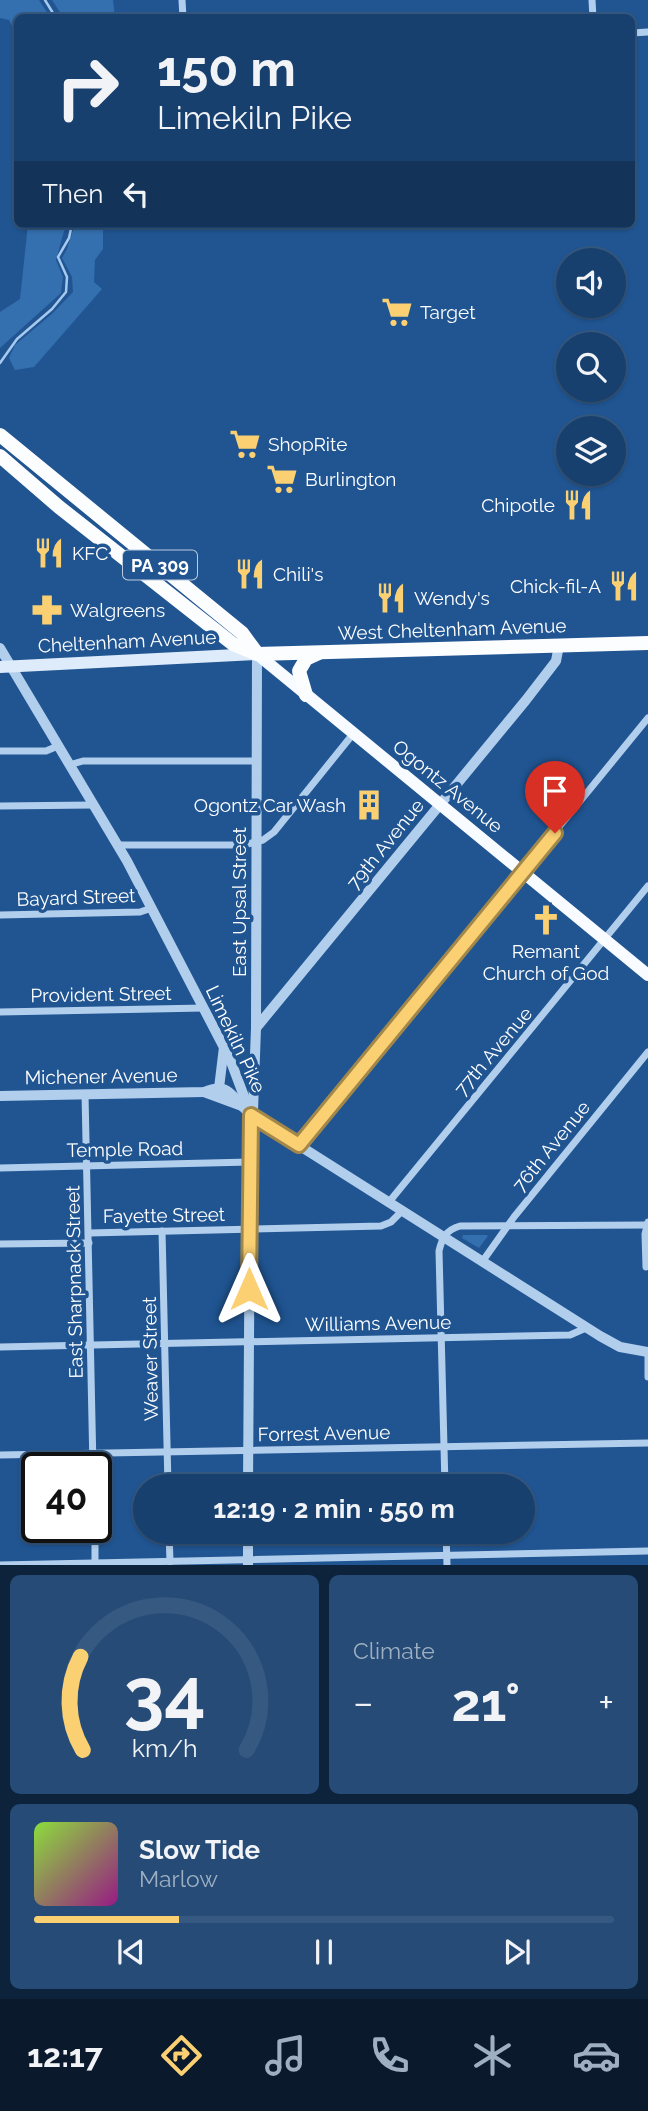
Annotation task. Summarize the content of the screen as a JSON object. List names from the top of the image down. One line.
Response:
{"streets":{"highway":["PA 309","West Cheltenham Avenue","Ogontz Avenue"],"main road":["Cheltenham Avenue"],"street":["79th Avenue","Bayard Street","East Upsal Street","Provident Street","Limekiln Pike","77th Avenue","Michener Avenue","76th Avenue","Temple Road","Fayette Street","East Sharpnack Street","Williams Avenue","Weaver Street","Forrest Avenue"]},"crossings":[["West Cheltenham Avenue","Cheltenham Avenue"],["West Cheltenham Avenue","Ogontz Avenue"],["West Cheltenham Avenue","79th Avenue"],["West Cheltenham Avenue","East Upsal Street"],["Cheltenham Avenue","Ogontz Avenue"],["Cheltenham Avenue","East Upsal Street"],["Cheltenham Avenue","Limekiln Pike"],["Ogontz Avenue","79th Avenue"],["Ogontz Avenue","East Upsal Street"],["Ogontz Avenue","77th Avenue"],["79th Avenue","East Upsal Street"],["Bayard Street","Limekiln Pike"],["East Upsal Street","Limekiln Pike"],["East Upsal Street","Michener Avenue"],["East Upsal Street","Temple Road"],["East Upsal Street","Fayette Street"],["East Upsal Street","Williams Avenue"],["East Upsal Street","Forrest Avenue"],["Provident Street","Limekiln Pike"],["Limekiln Pike","77th Avenue"],["Limekiln Pike","Michener Avenue"],["Limekiln Pike","76th Avenue"],["Limekiln Pike","Fayette Street"],["Limekiln Pike","Williams Avenue"],["Michener Avenue","East Sharpnack Street"],["Temple Road","East Sharpnack Street"],["Fayette Street","East Sharpnack Street"],["Fayette Street","Weaver Street"],["East Sharpnack Street","Williams Avenue"],["Williams Avenue","Weaver Street"],["Weaver Street","Forrest Avenue"]],"places":{"supermarket":["Target","ShopRite","Burlington"],"restaurant":["Chipotle","KFC","Chili's","Chick-fil-A","Wendy's"],"pharmacy":["Walgreens"],"building":["Ogontz Car Wash"],"church":["Remant Church of God"]},"page":{"turn":["150 m","Limekiln Pike"],"then":"Then","limit":"40","trip":"12:19 · 2 min · 550 m","tile":"Climate","heat":["−","21°","+"],"song":["Slow Tide","Marlow"],"tabs":"12:17","gauge":["34","km/h"]}}
